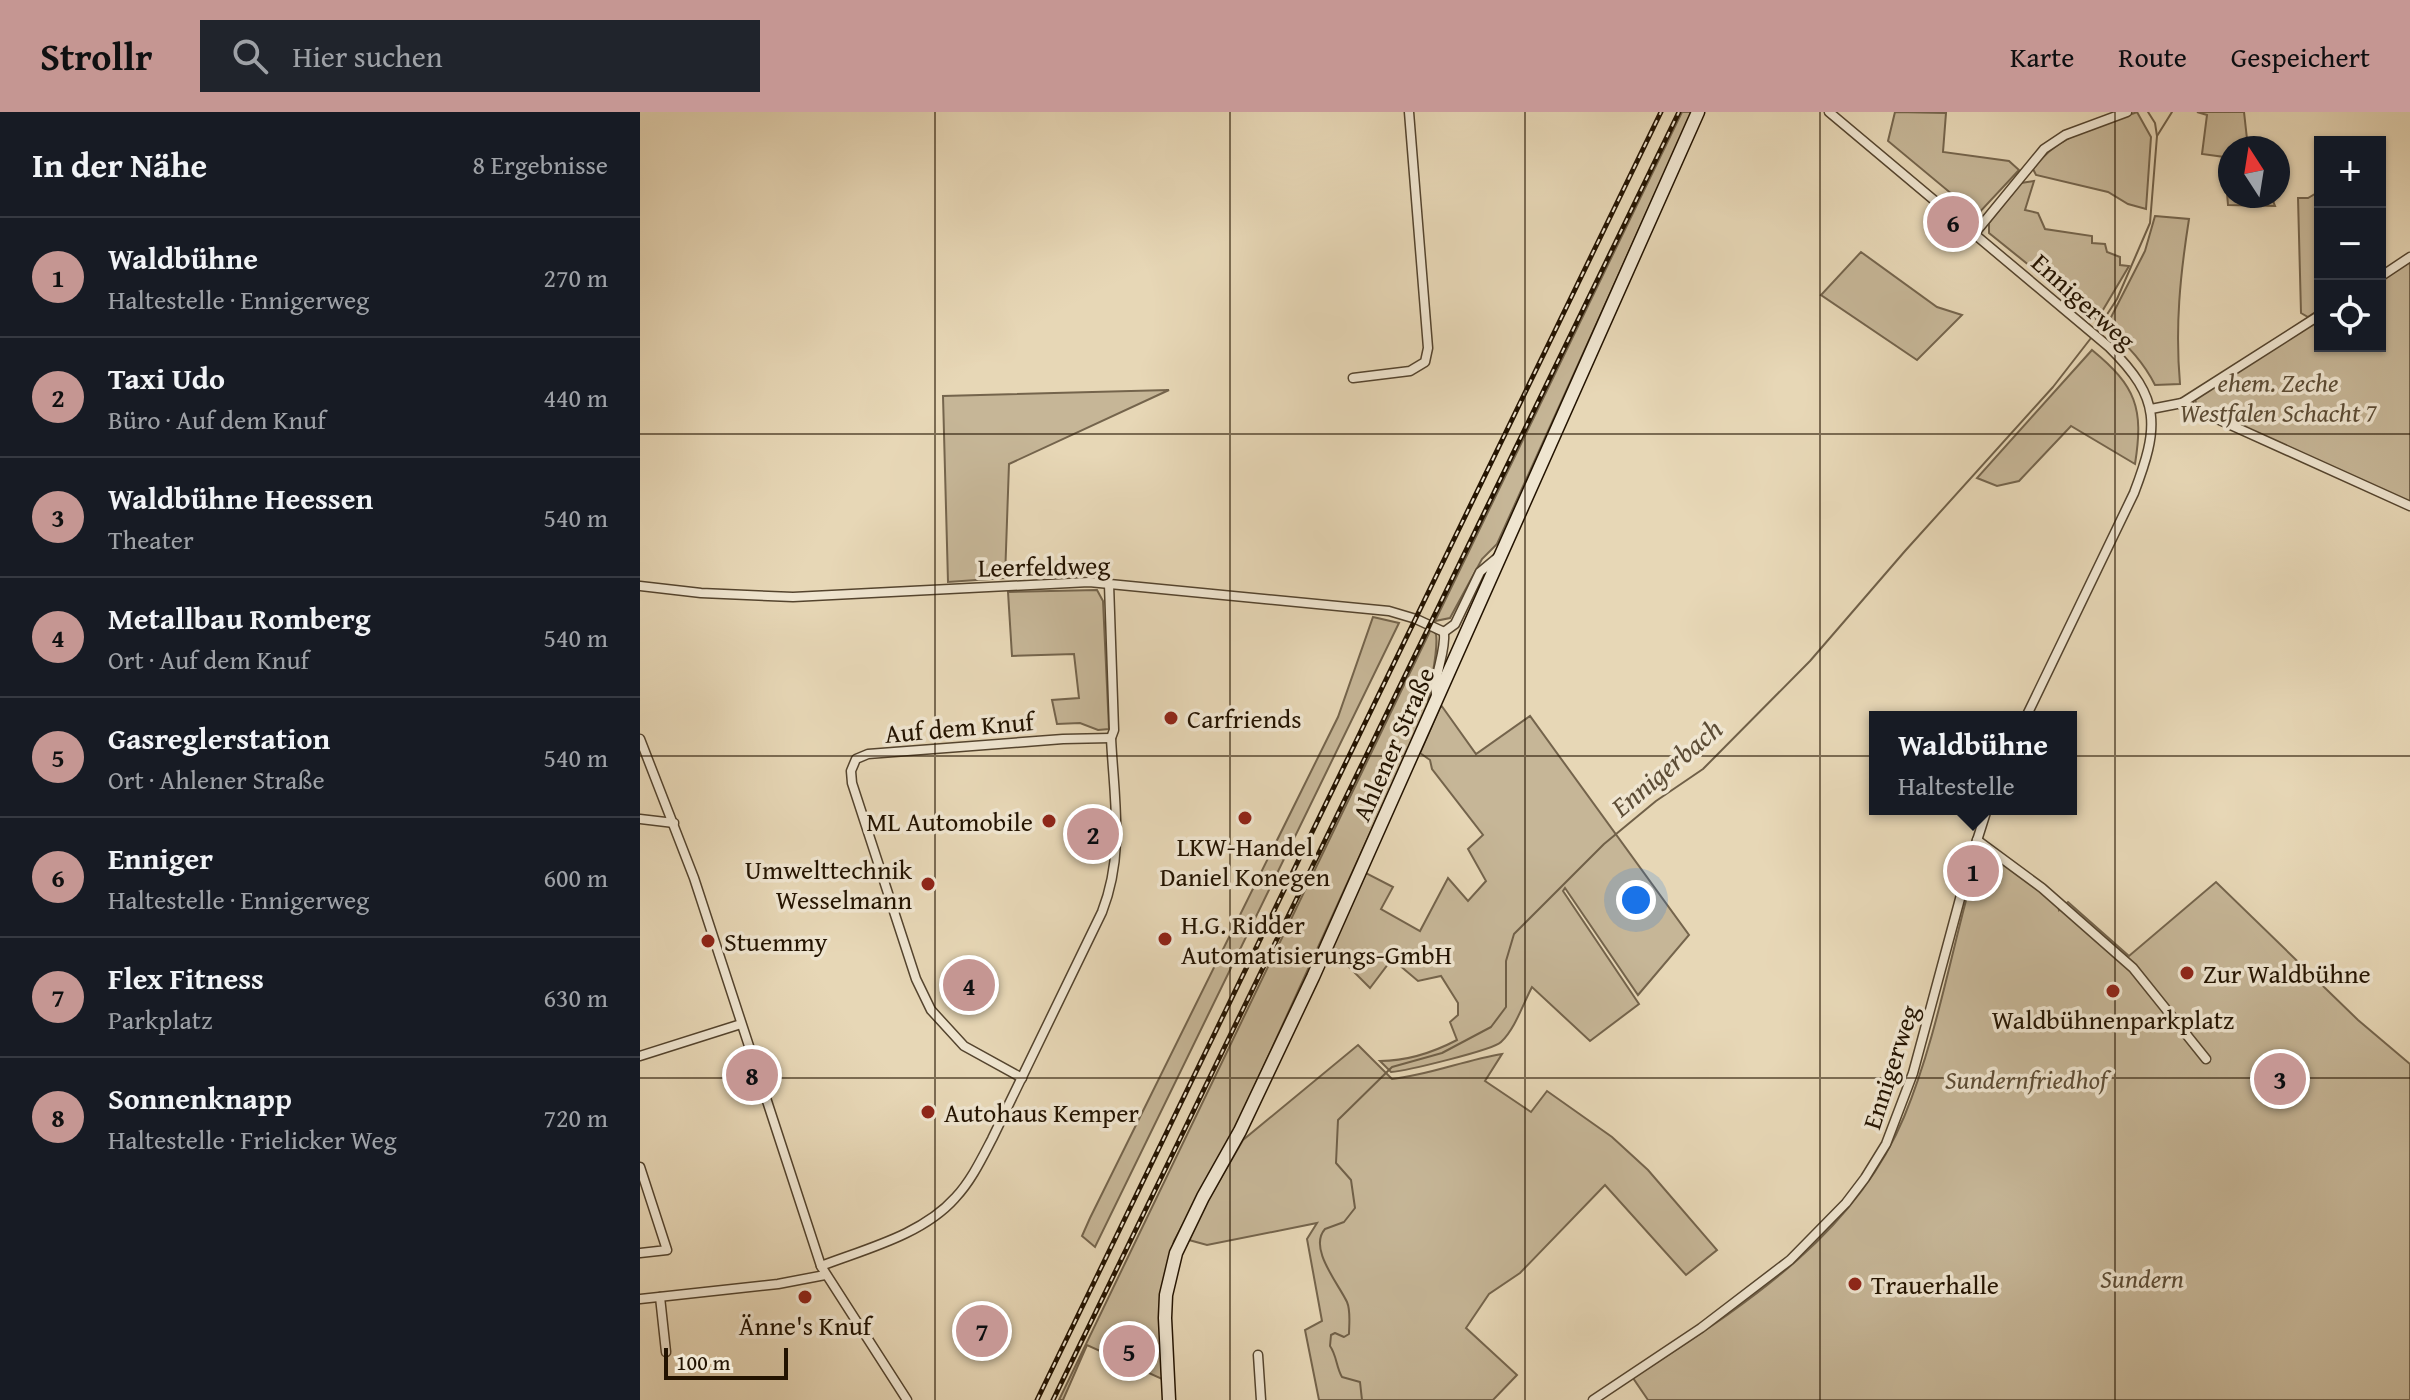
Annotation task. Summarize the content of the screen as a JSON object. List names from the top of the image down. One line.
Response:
{"streets":{"main road":["Ahlener Straße"],"street":["Ennigerweg","Leerfeldweg","Auf dem Knuf"]},"water":["Ennigerbach"],"parks":["ehem. Zeche Westfalen Schacht 7","Sundernfriedhof","Sundern"],"places":["Carfriends","LKW-Handel Daniel Konegen","ML Automobile","Umwelttechnik Wesselmann","H.G. Ridder Automatisierungs-GmbH","Stuemmy","Zur Waldbühne","Waldbühnenparkplatz","Autohaus Kemper","Trauerhalle","Änne's Knuf"],"scale_bar":"100 m","north":"top","page":{"header":"Strollr","search":"Hier suchen","nav":["Karte","Route","Gespeichert"],"heading":["In der Nähe","8 Ergebnisse"],"map_buttons":["+","−"],"pins":["6","2","1","4","8","3","7","5"],"list":[{"mark":"1","name":"Waldbühne","note":"Haltestelle · Ennigerweg","value":"270 m"},{"mark":"2","name":"Taxi Udo","note":"Büro · Auf dem Knuf","value":"440 m"},{"mark":"3","name":"Waldbühne Heessen","note":"Theater","value":"540 m"},{"mark":"4","name":"Metallbau Romberg","note":"Ort · Auf dem Knuf","value":"540 m"},{"mark":"5","name":"Gasreglerstation","note":"Ort · Ahlener Straße","value":"540 m"},{"mark":"6","name":"Enniger","note":"Haltestelle · Ennigerweg","value":"600 m"},{"mark":"7","name":"Flex Fitness","note":"Parkplatz","value":"630 m"},{"mark":"8","name":"Sonnenknapp","note":"Haltestelle · Frielicker Weg","value":"720 m"}],"popup":["Waldbühne","Haltestelle"],"scale":"100 m"}}
